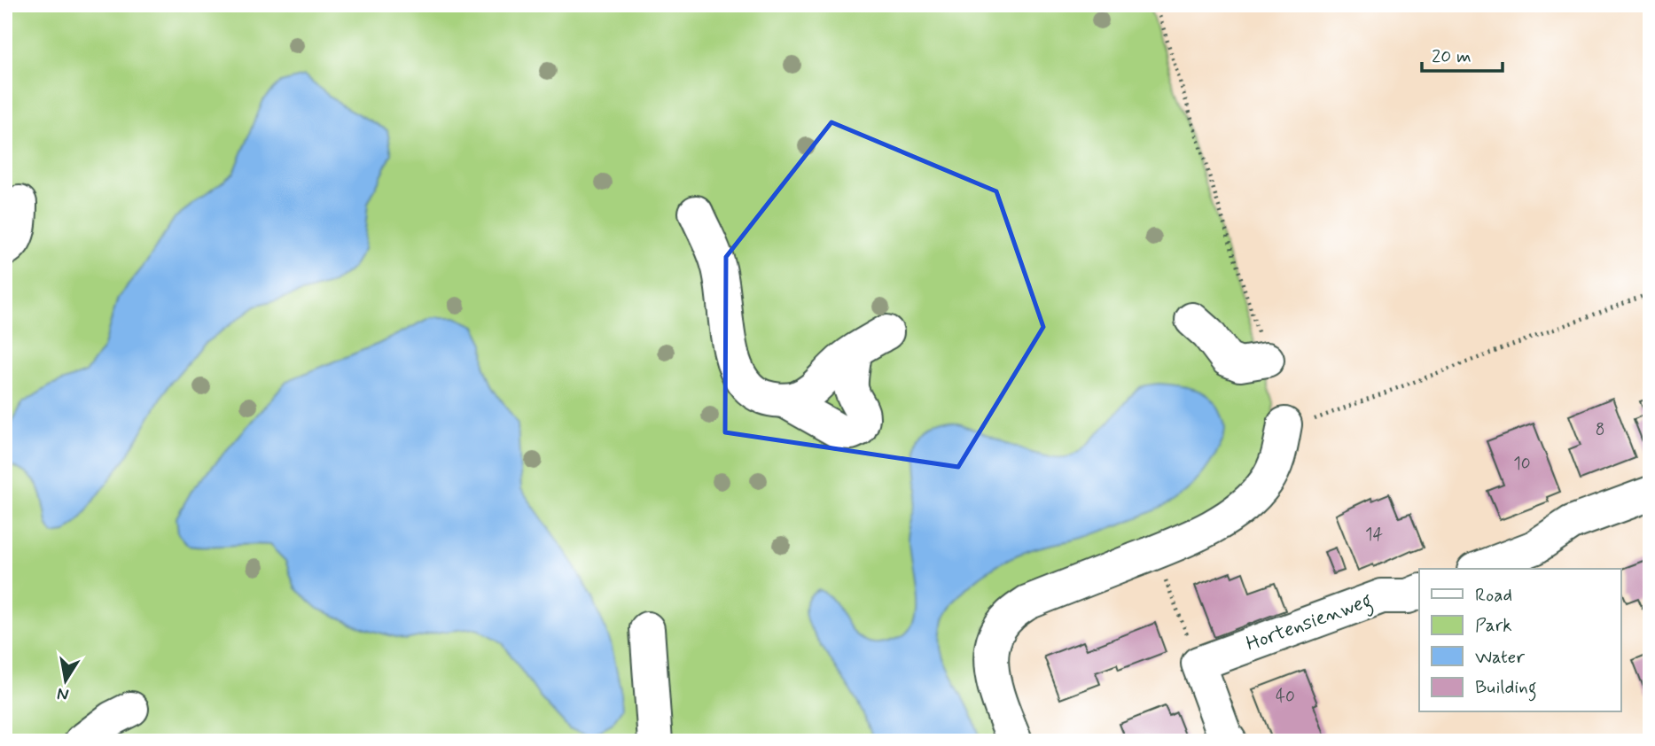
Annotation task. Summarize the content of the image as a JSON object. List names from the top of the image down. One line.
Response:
{"streets":{"street":["Hortensienweg"]},"house_numbers":["8","10","14","40"],"legend":["Road","Park","Water","Building"],"scale_bar":"20 m","north":"bottom"}
